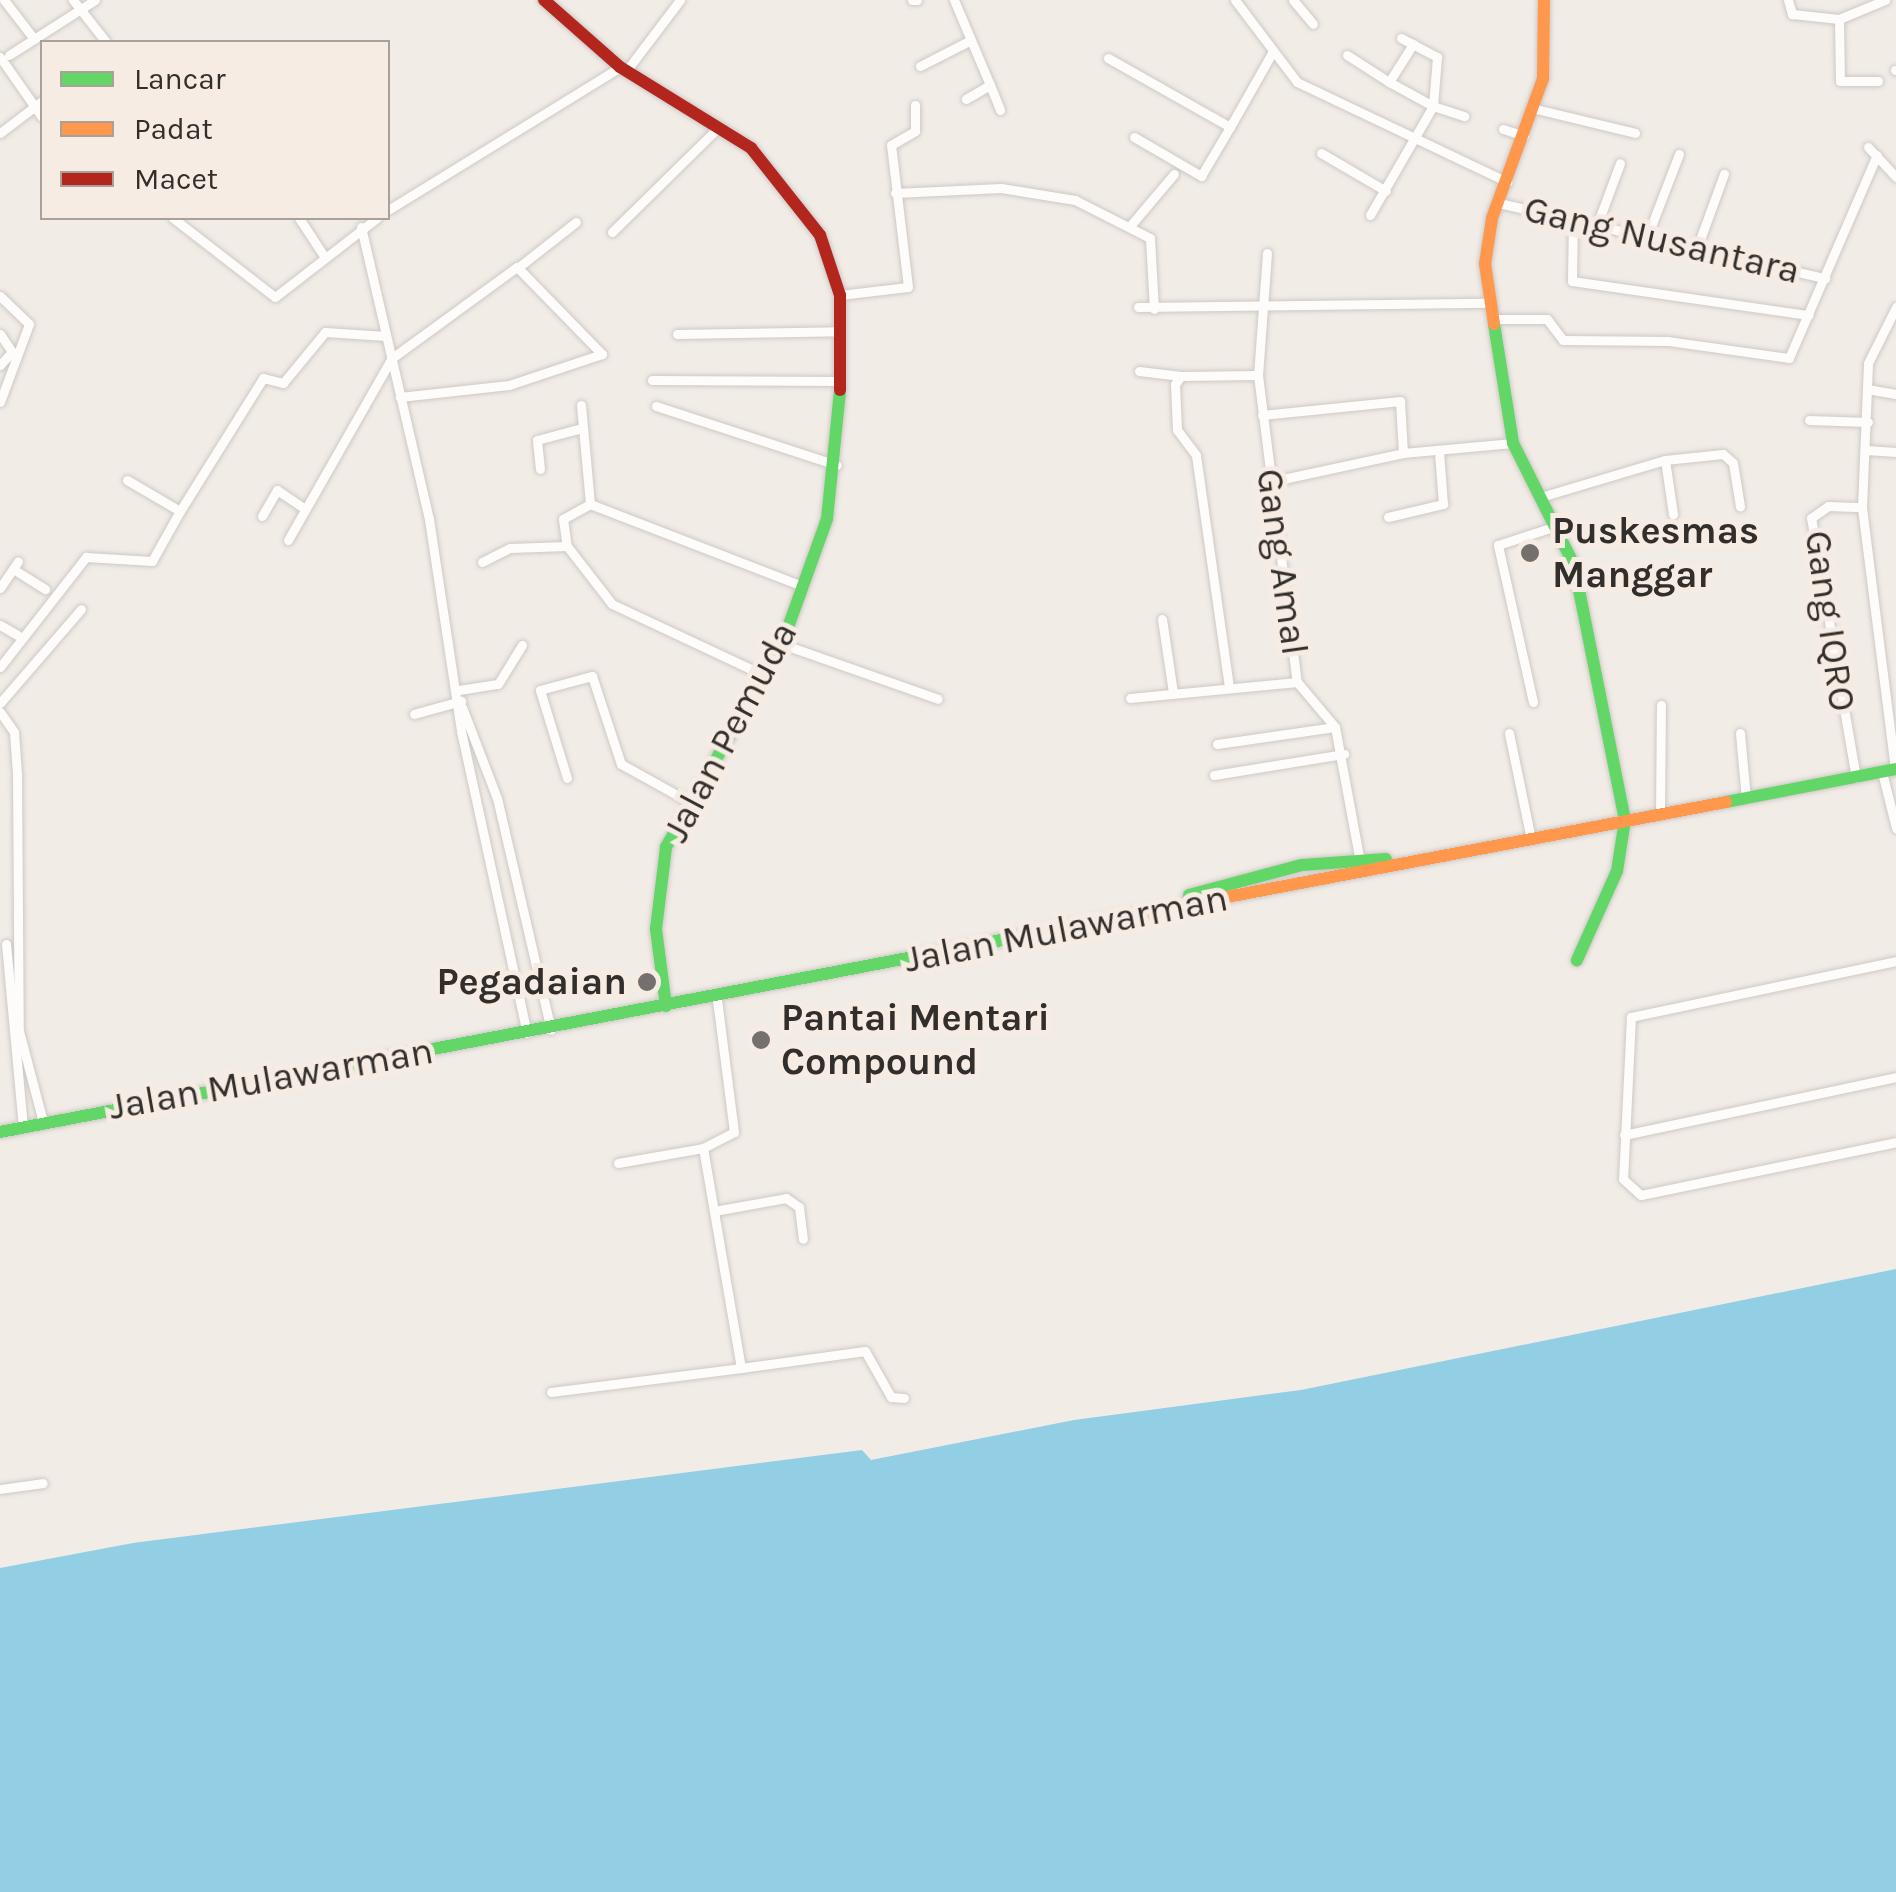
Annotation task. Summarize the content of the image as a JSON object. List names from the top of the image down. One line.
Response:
{"streets":{"main road":["Jalan Pemuda","Jalan Mulawarman"],"street":["Gang Nusantara","Gang Amal","Gang IQRO"]},"crossings":[["Gang IQRO","Jalan Mulawarman"],["Jalan Pemuda","Jalan Mulawarman"]],"places":["Puskesmas Manggar","Pegadaian","Pantai Mentari Compound"],"legend":["Lancar","Padat","Macet"]}
